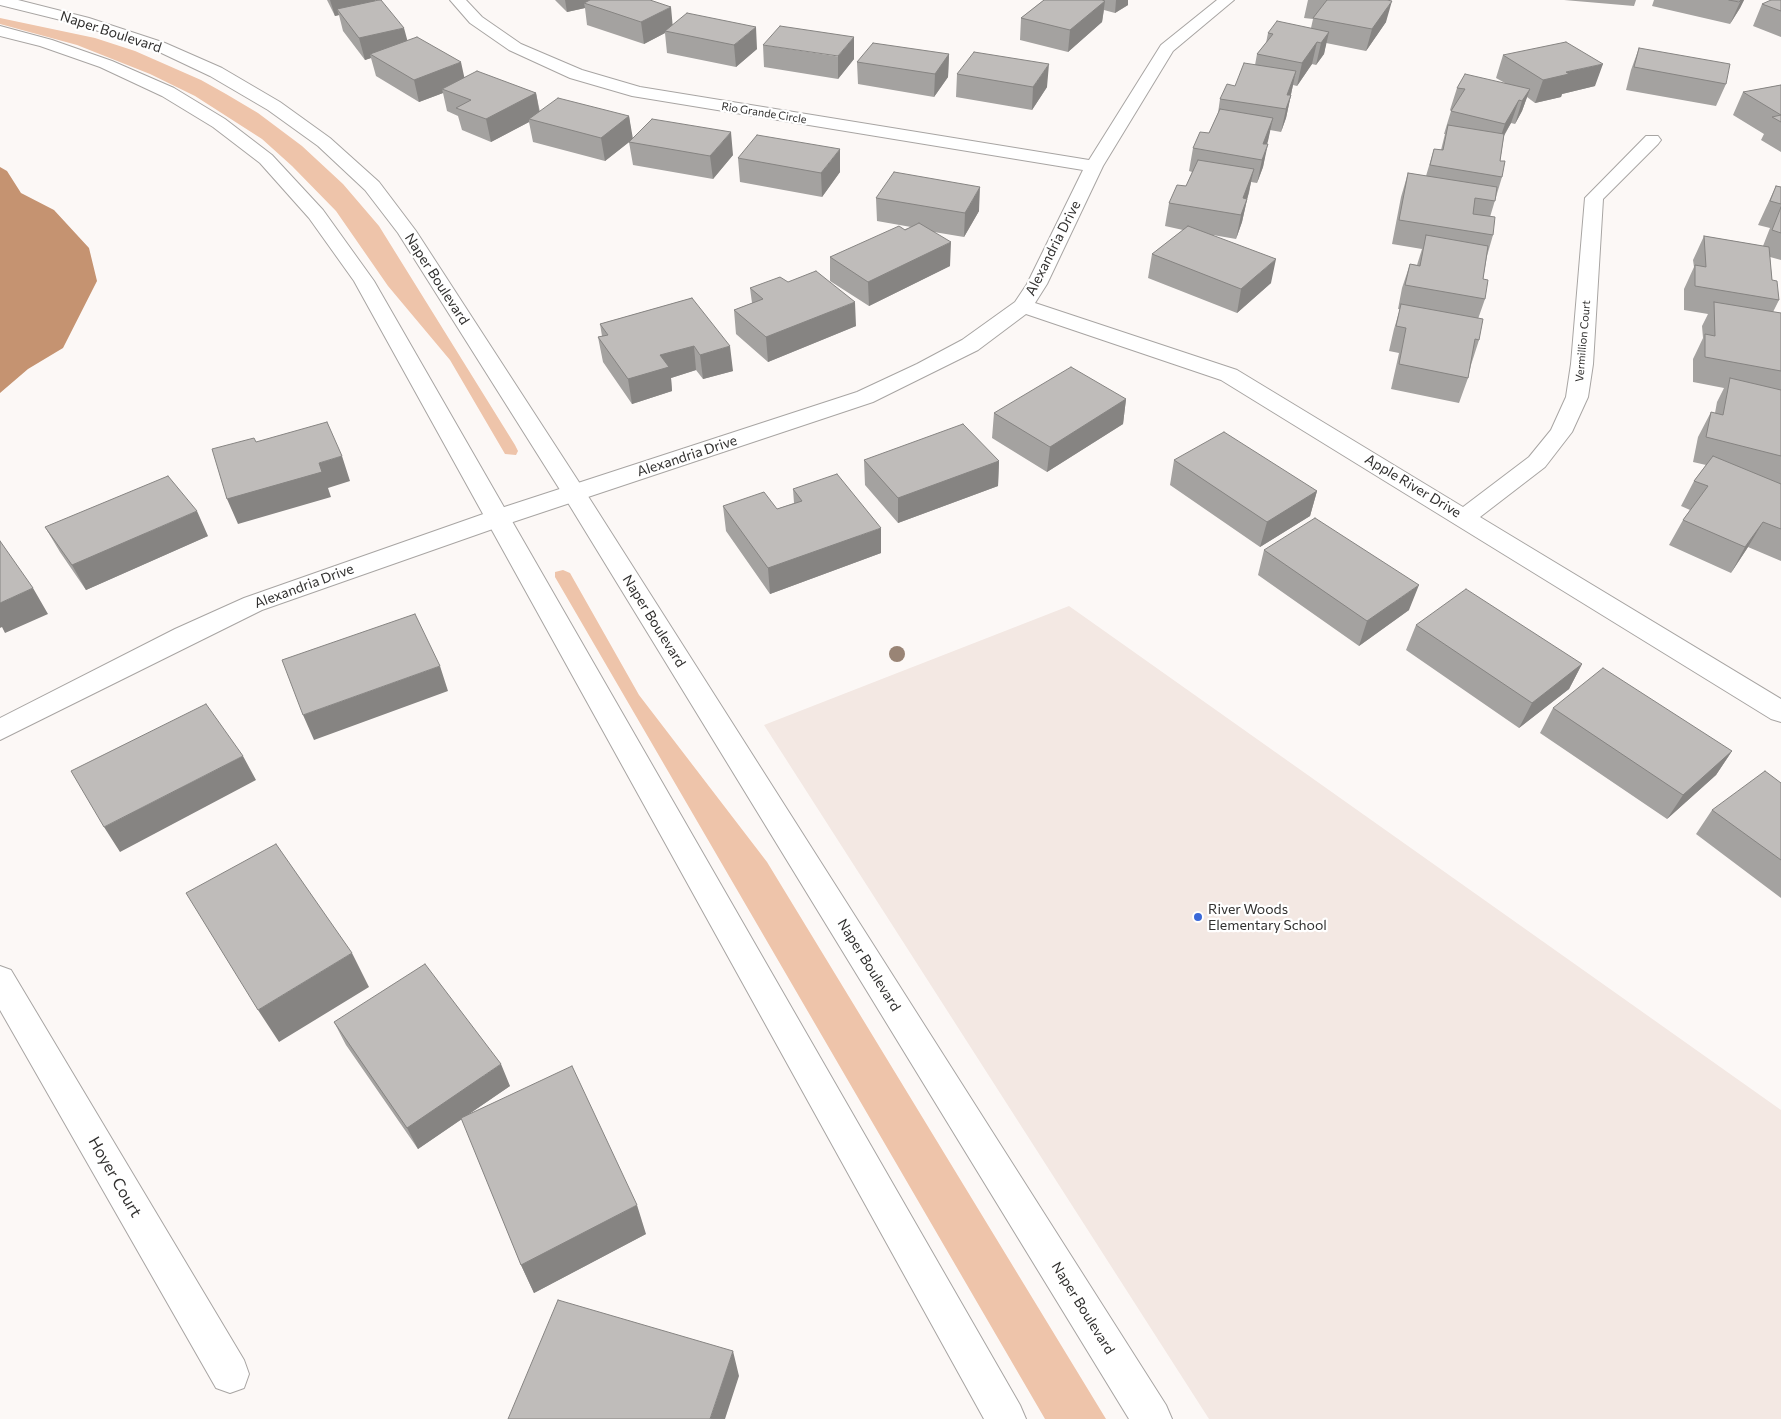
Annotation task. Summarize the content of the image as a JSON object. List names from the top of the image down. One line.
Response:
{"streets":{"street":["Naper Boulevard","Rio Grande Circle","Alexandria Drive","Vermillion Court","Apple River Drive","Hoyer Court"]},"crossings":[["Naper Boulevard","Alexandria Drive"],["Rio Grande Circle","Alexandria Drive"],["Alexandria Drive","Apple River Drive"],["Vermillion Court","Apple River Drive"]],"places":["River Woods Elementary School"]}
